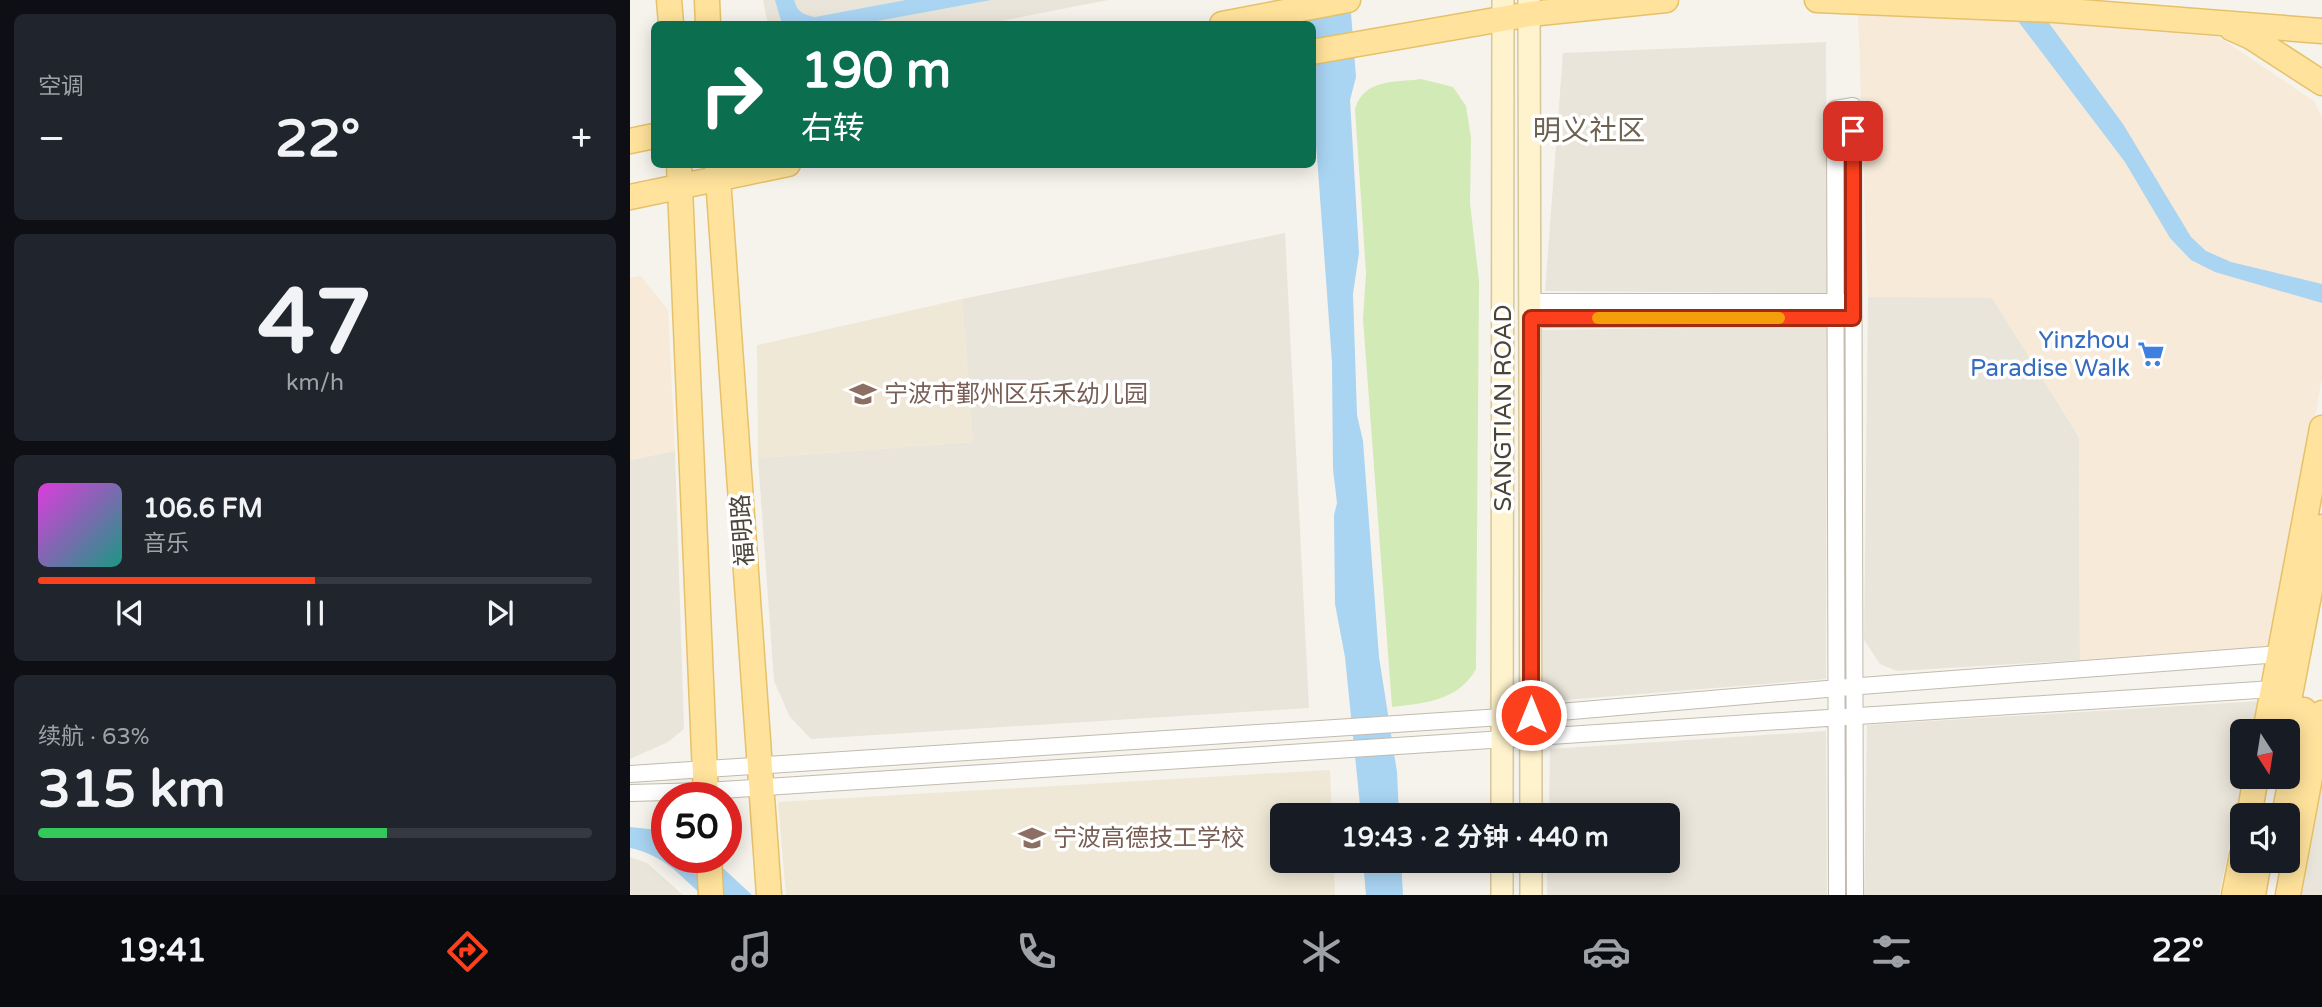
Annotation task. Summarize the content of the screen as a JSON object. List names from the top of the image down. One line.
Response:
{"streets":{"main road":["SANGTIAN ROAD","福明路"]},"districts":["明义社区"],"places":{"supermarket":["Yinzhou Paradise Walk"],"school or university":["宁波市鄞州区乐禾幼儿园","宁波高德技工学校"]},"north":"bottom","page":{"tile":["空调",["47","km/h"],["续航 · 63%","315 km"]],"turn":["190 m","右转"],"heat":["−","22°","+"],"song":["106.6 FM","音乐"],"limit":"50","trip":"19:43 · 2 分钟 · 440 m","tabs":["19:41","22°"]}}
